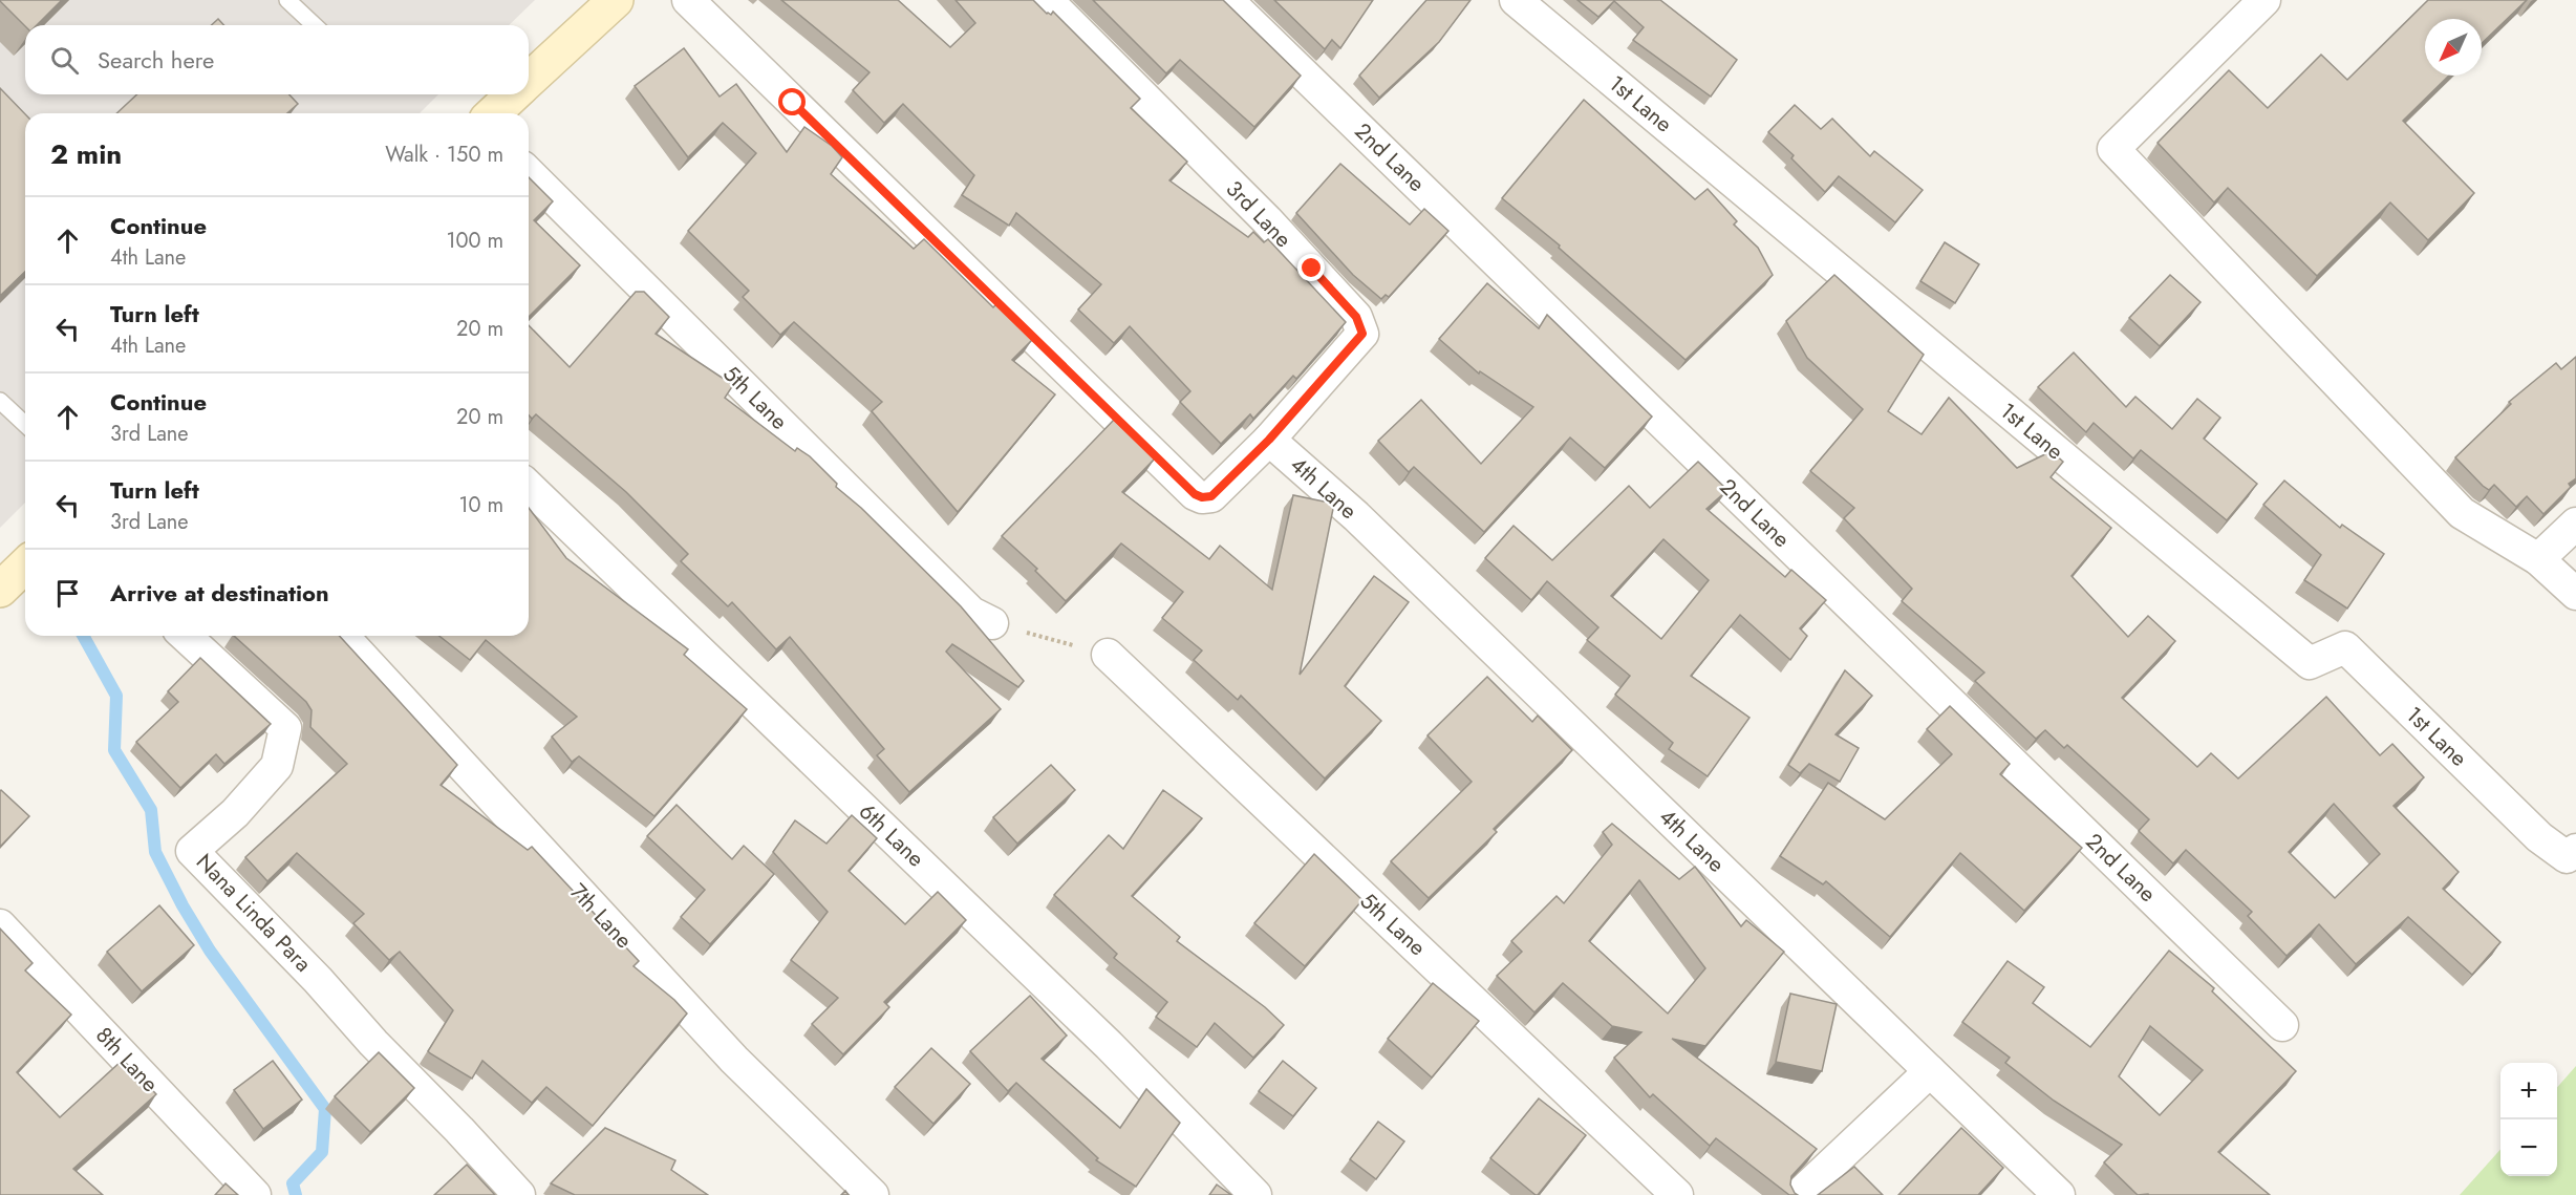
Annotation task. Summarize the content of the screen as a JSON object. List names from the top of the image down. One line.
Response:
{"streets":{"street":["1st Lane","2nd Lane","3rd Lane","5th Lane","4th Lane","6th Lane","Nana Linda Para","7th Lane","8th Lane"]},"crossings":[["3rd Lane","4th Lane"]],"north":"bottom left","page":{"search":"Search here","heading":["2 min","Walk · 150 m"],"list":[["Continue","4th Lane","100 m"],["Turn left","4th Lane","20 m"],["Continue","3rd Lane","20 m"],["Turn left","3rd Lane","10 m"],"Arrive at destination"],"map_buttons":["+","−"]}}
